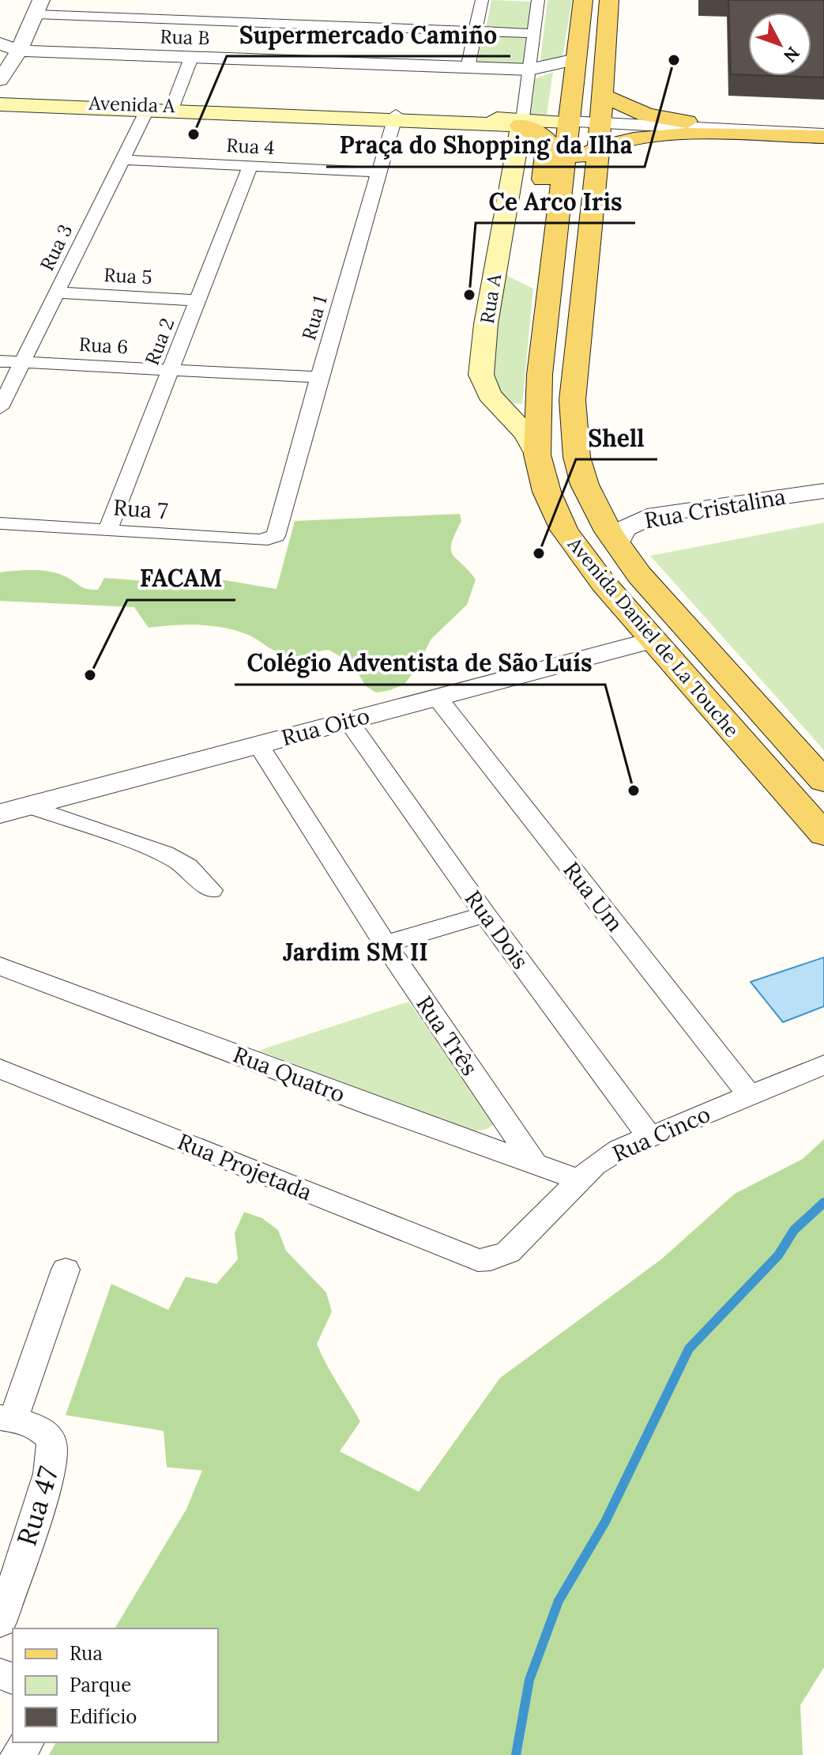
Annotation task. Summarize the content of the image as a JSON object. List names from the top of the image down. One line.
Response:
{"streets":{"main road":["Avenida A","Rua A","Avenida Daniel de La Touche"],"street":["Rua B","Rua 4","Rua 3","Rua 5","Rua 1","Rua 2","Rua 6","Rua Cristalina","Rua 7","Rua Oito","Rua Um","Rua Dois","Rua Três","Rua Quatro","Rua Cinco","Rua Projetada","Rua 47"]},"crossings":[["Rua B","Rua A"],["Rua B","Avenida Daniel de La Touche"],["Avenida A","Rua 3"],["Avenida A","Rua A"],["Avenida A","Rua 1"],["Avenida A","Avenida Daniel de La Touche"],["Rua 4","Rua 3"],["Rua 4","Rua 1"],["Rua 4","Rua 2"],["Rua 3","Rua 5"],["Rua 3","Rua 6"],["Rua 5","Rua 2"],["Rua A","Avenida Daniel de La Touche"],["Rua 1","Rua 6"],["Rua 1","Rua 7"],["Rua 2","Rua 6"],["Rua 2","Rua 7"],["Rua Cristalina","Avenida Daniel de La Touche"],["Avenida Daniel de La Touche","Rua Oito"],["Rua Oito","Rua Um"],["Rua Oito","Rua Dois"],["Rua Oito","Rua Três"],["Rua Um","Rua Cinco"],["Rua Dois","Rua Cinco"],["Rua Três","Rua Quatro"],["Rua Quatro","Rua Cinco"],["Rua Cinco","Rua Projetada"]],"districts":["Jardim SM II"],"places":["Praça do Shopping da Ilha","Supermercado Camiño","Ce Arco Iris","Shell","FACAM","Colégio Adventista de São Luís"],"legend":["Rua","Parque","Edifício"],"north":"bottom right"}
